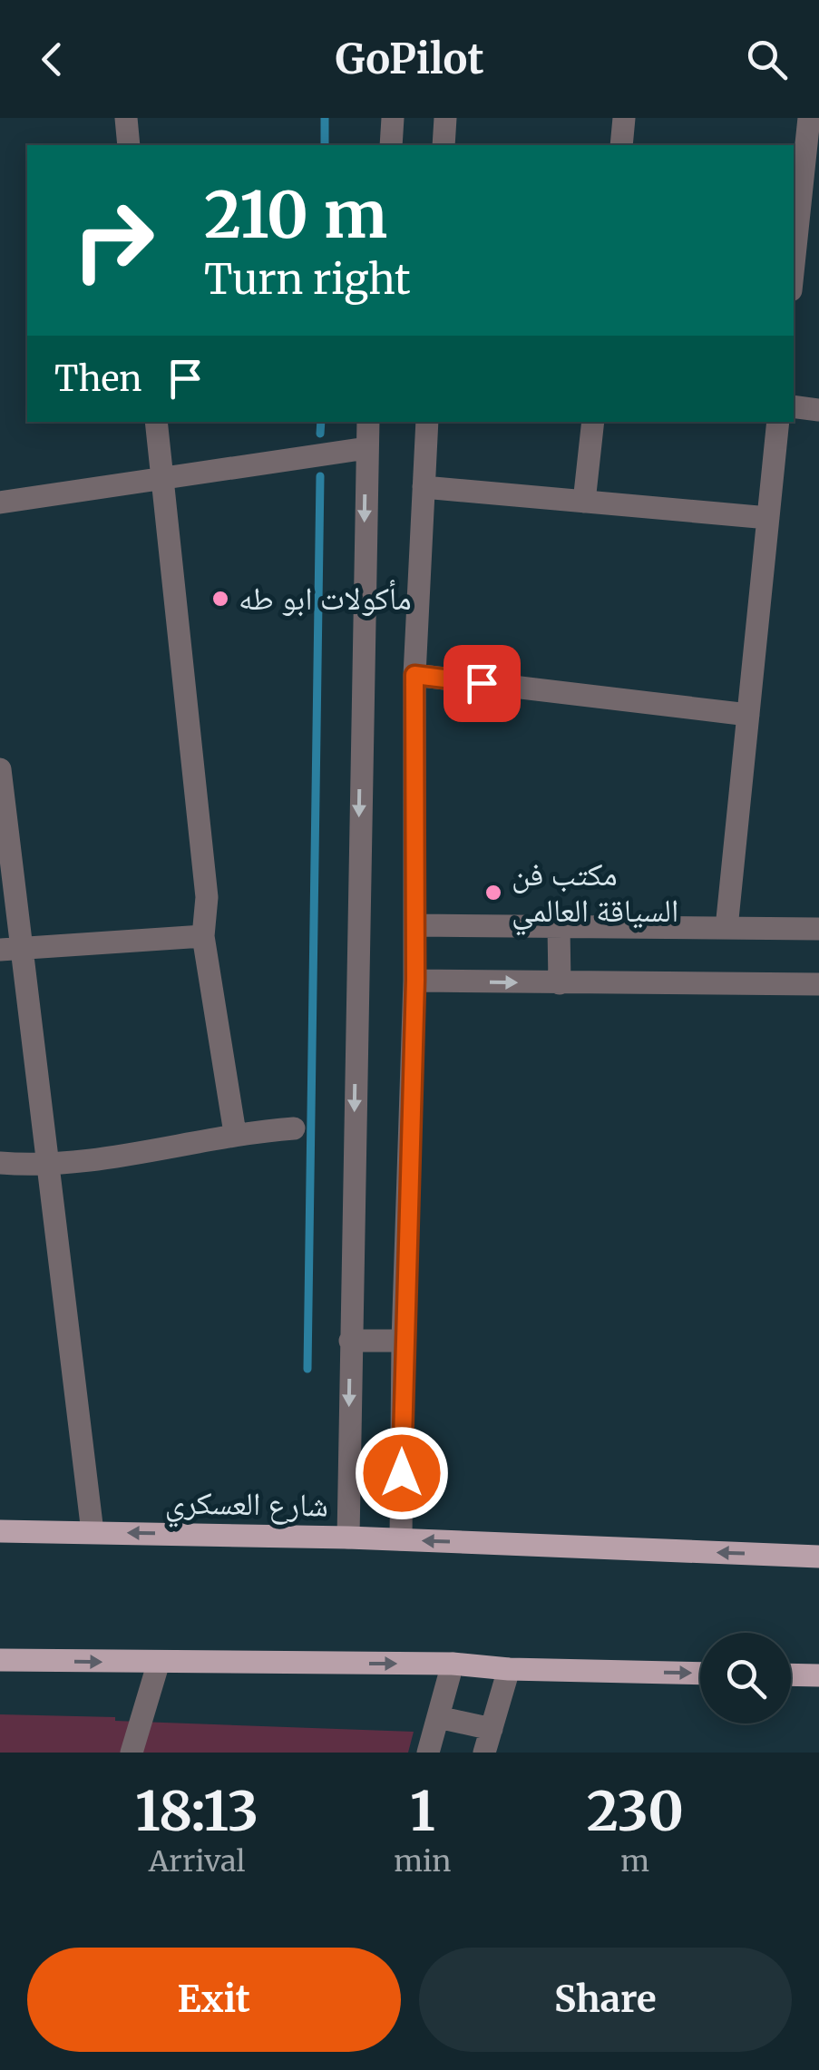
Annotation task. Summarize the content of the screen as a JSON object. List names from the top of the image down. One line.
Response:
{"streets":{"main road":["شارع العسكري"]},"places":["مأكولات ابو طه","مكتب فن السياقة العالمي"],"page":{"header":"GoPilot","turn":["210 m","Turn right"],"then":"Then","eta":["18:13","Arrival","1","min","230","m"],"buttons":["Exit","Share"]}}
